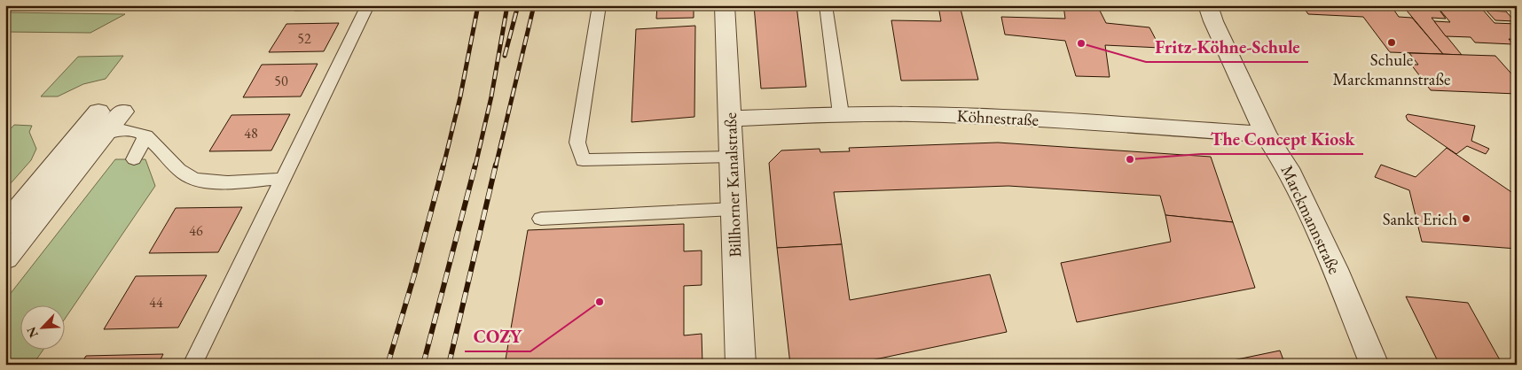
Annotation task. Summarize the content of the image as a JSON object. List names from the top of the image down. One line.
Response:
{"streets":{"street":["Köhnestraße","Billhorner Kanalstraße","Marckmannstraße"]},"crossings":[["Köhnestraße","Billhorner Kanalstraße"],["Köhnestraße","Marckmannstraße"]],"places":["Schule Marckmannstraße","Fritz-Köhne-Schule","The Concept Kiosk","Sankt Erich","COZY"],"house_numbers":["52","50","48","46","44"],"north":"bottom left"}
